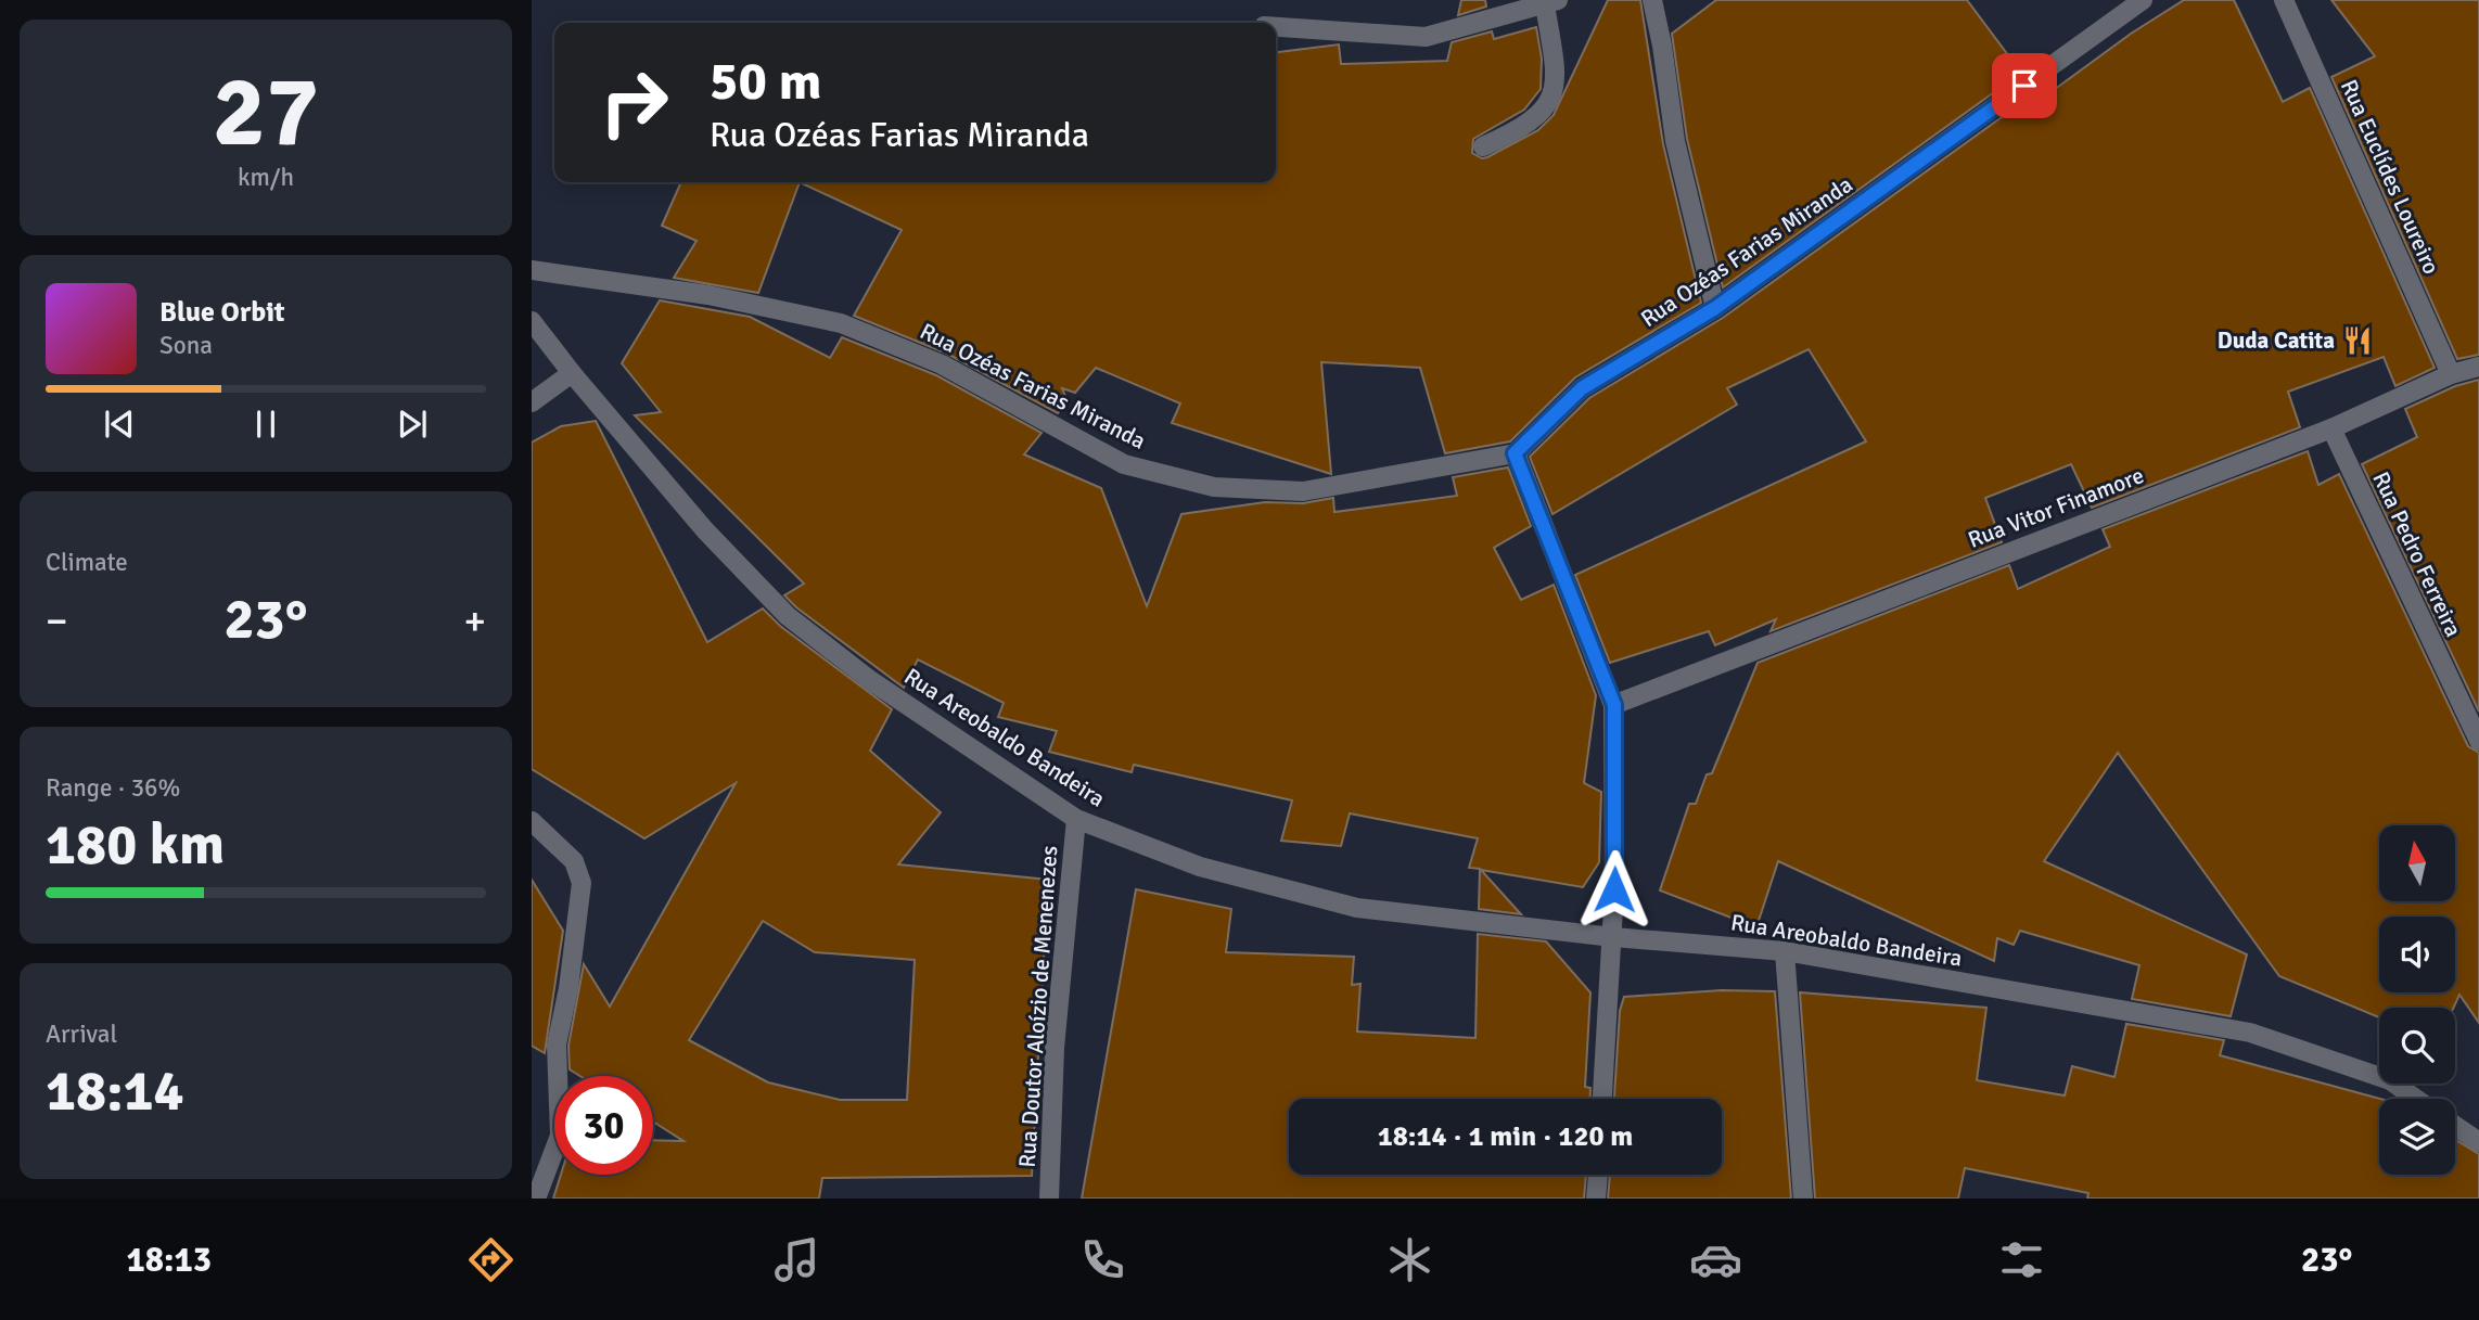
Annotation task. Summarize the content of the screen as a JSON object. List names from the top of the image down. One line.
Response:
{"streets":{"street":["Rua Euclídes Loureiro","Rua Ozéas Farias Miranda","Rua Vitor Finamore","Rua Pedro Ferreira","Rua Areobaldo Bandeira","Rua Doutor Aloízio de Menenezes"]},"crossings":[["Rua Euclídes Loureiro","Rua Vitor Finamore"],["Rua Vitor Finamore","Rua Pedro Ferreira"],["Rua Areobaldo Bandeira","Rua Doutor Aloízio de Menenezes"]],"places":{"restaurant":["Duda Catita"]},"north":"top","page":{"tile":[["27","km/h"],"Climate",["Range · 36%","180 km"],["Arrival","18:14"]],"turn":["50 m","Rua Ozéas Farias Miranda"],"song":["Blue Orbit","Sona"],"heat":["−","23°","+"],"limit":"30","trip":"18:14 · 1 min · 120 m","tabs":["18:13","23°"]}}
